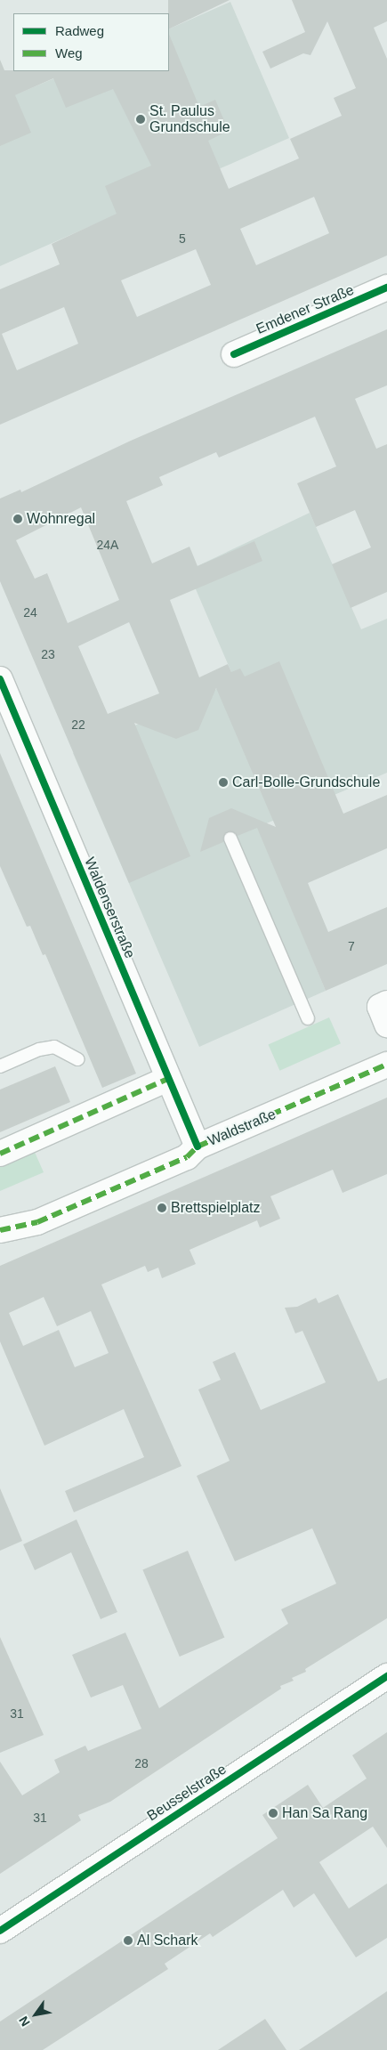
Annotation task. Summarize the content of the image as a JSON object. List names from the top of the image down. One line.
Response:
{"streets":{"street":["Emdener Straße","Waldenserstraße","Waldstraße","Beusselstraße"]},"crossings":[["Waldenserstraße","Waldstraße"]],"places":["St. Paulus Grundschule","Wohnregal","Carl-Bolle-Grundschule","Brettspielplatz","Han Sa Rang","Al Schark"],"house_numbers":["5","24A","24","23","22","7","31","28","31"],"legend":["Radweg","Weg"],"north":"bottom left"}
